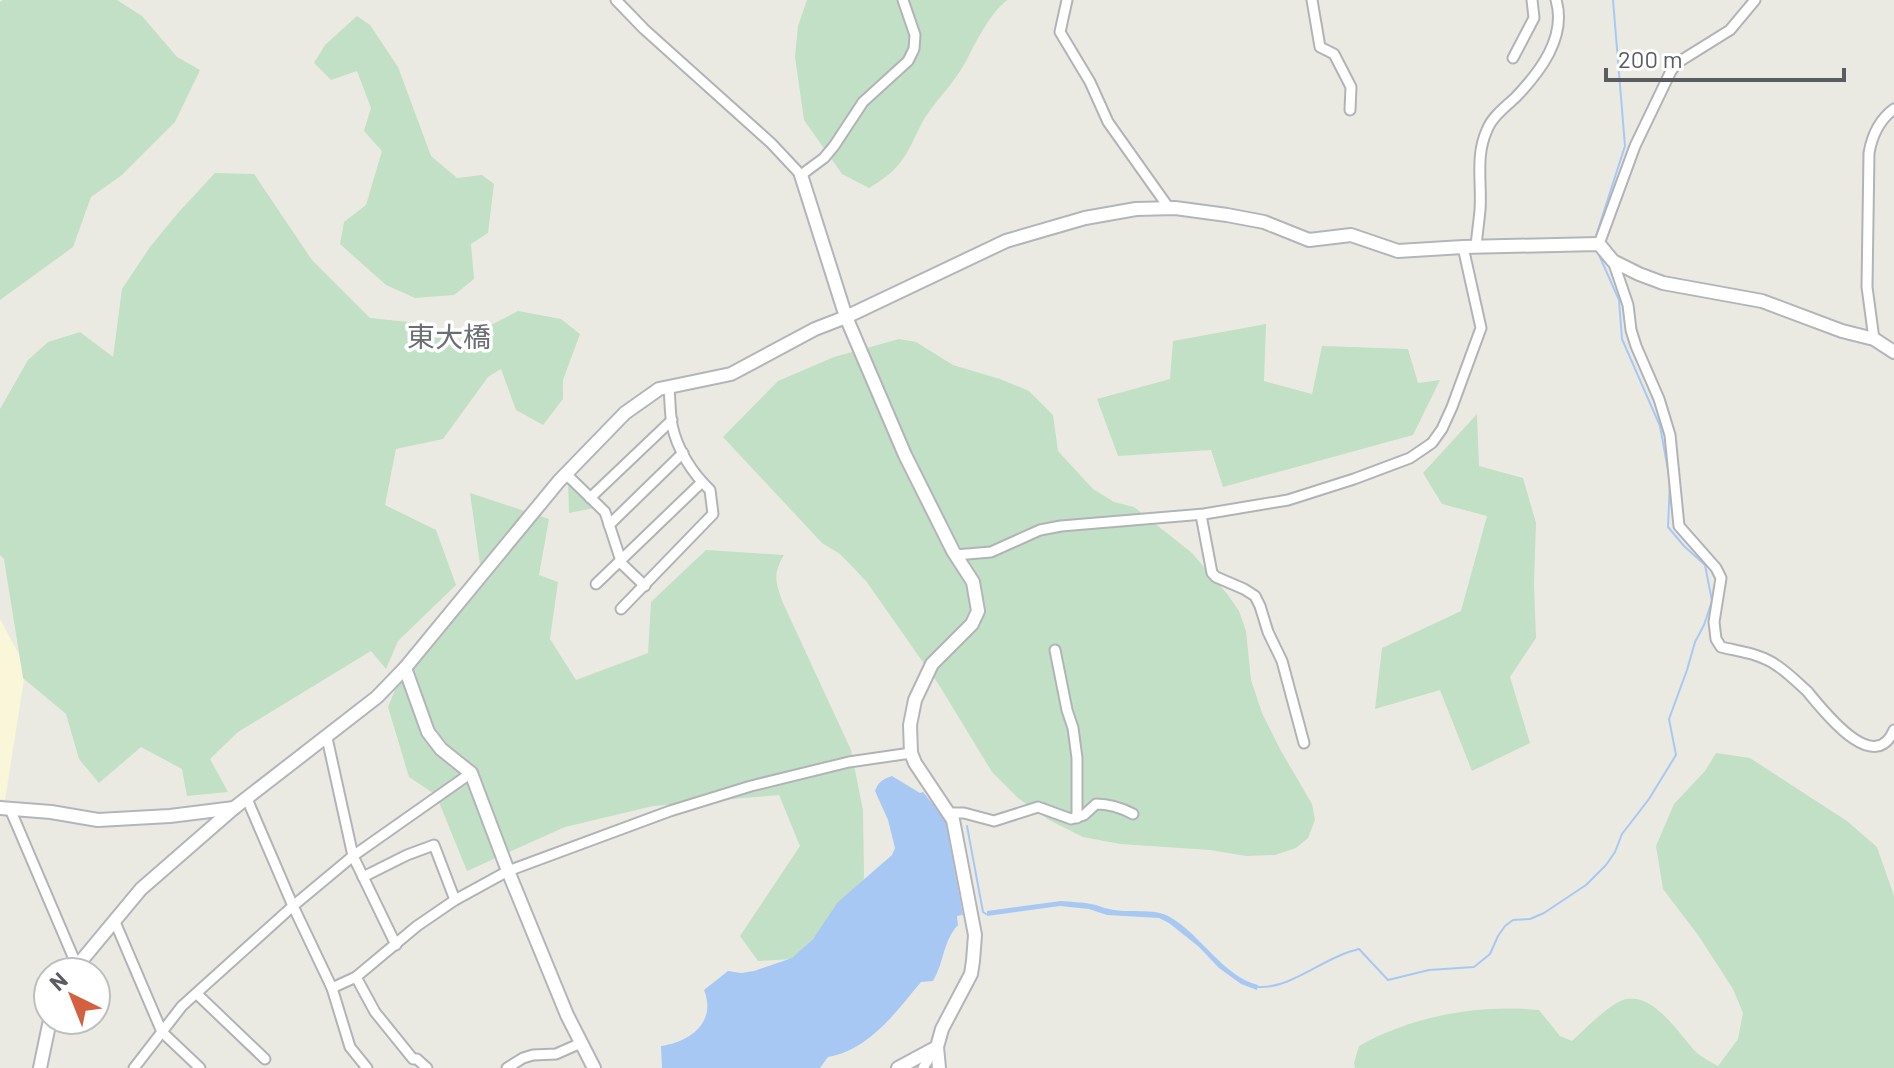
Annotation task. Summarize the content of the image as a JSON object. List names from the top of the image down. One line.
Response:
{"districts":["東大橋"],"scale_bar":"200 m","north":"top left"}
